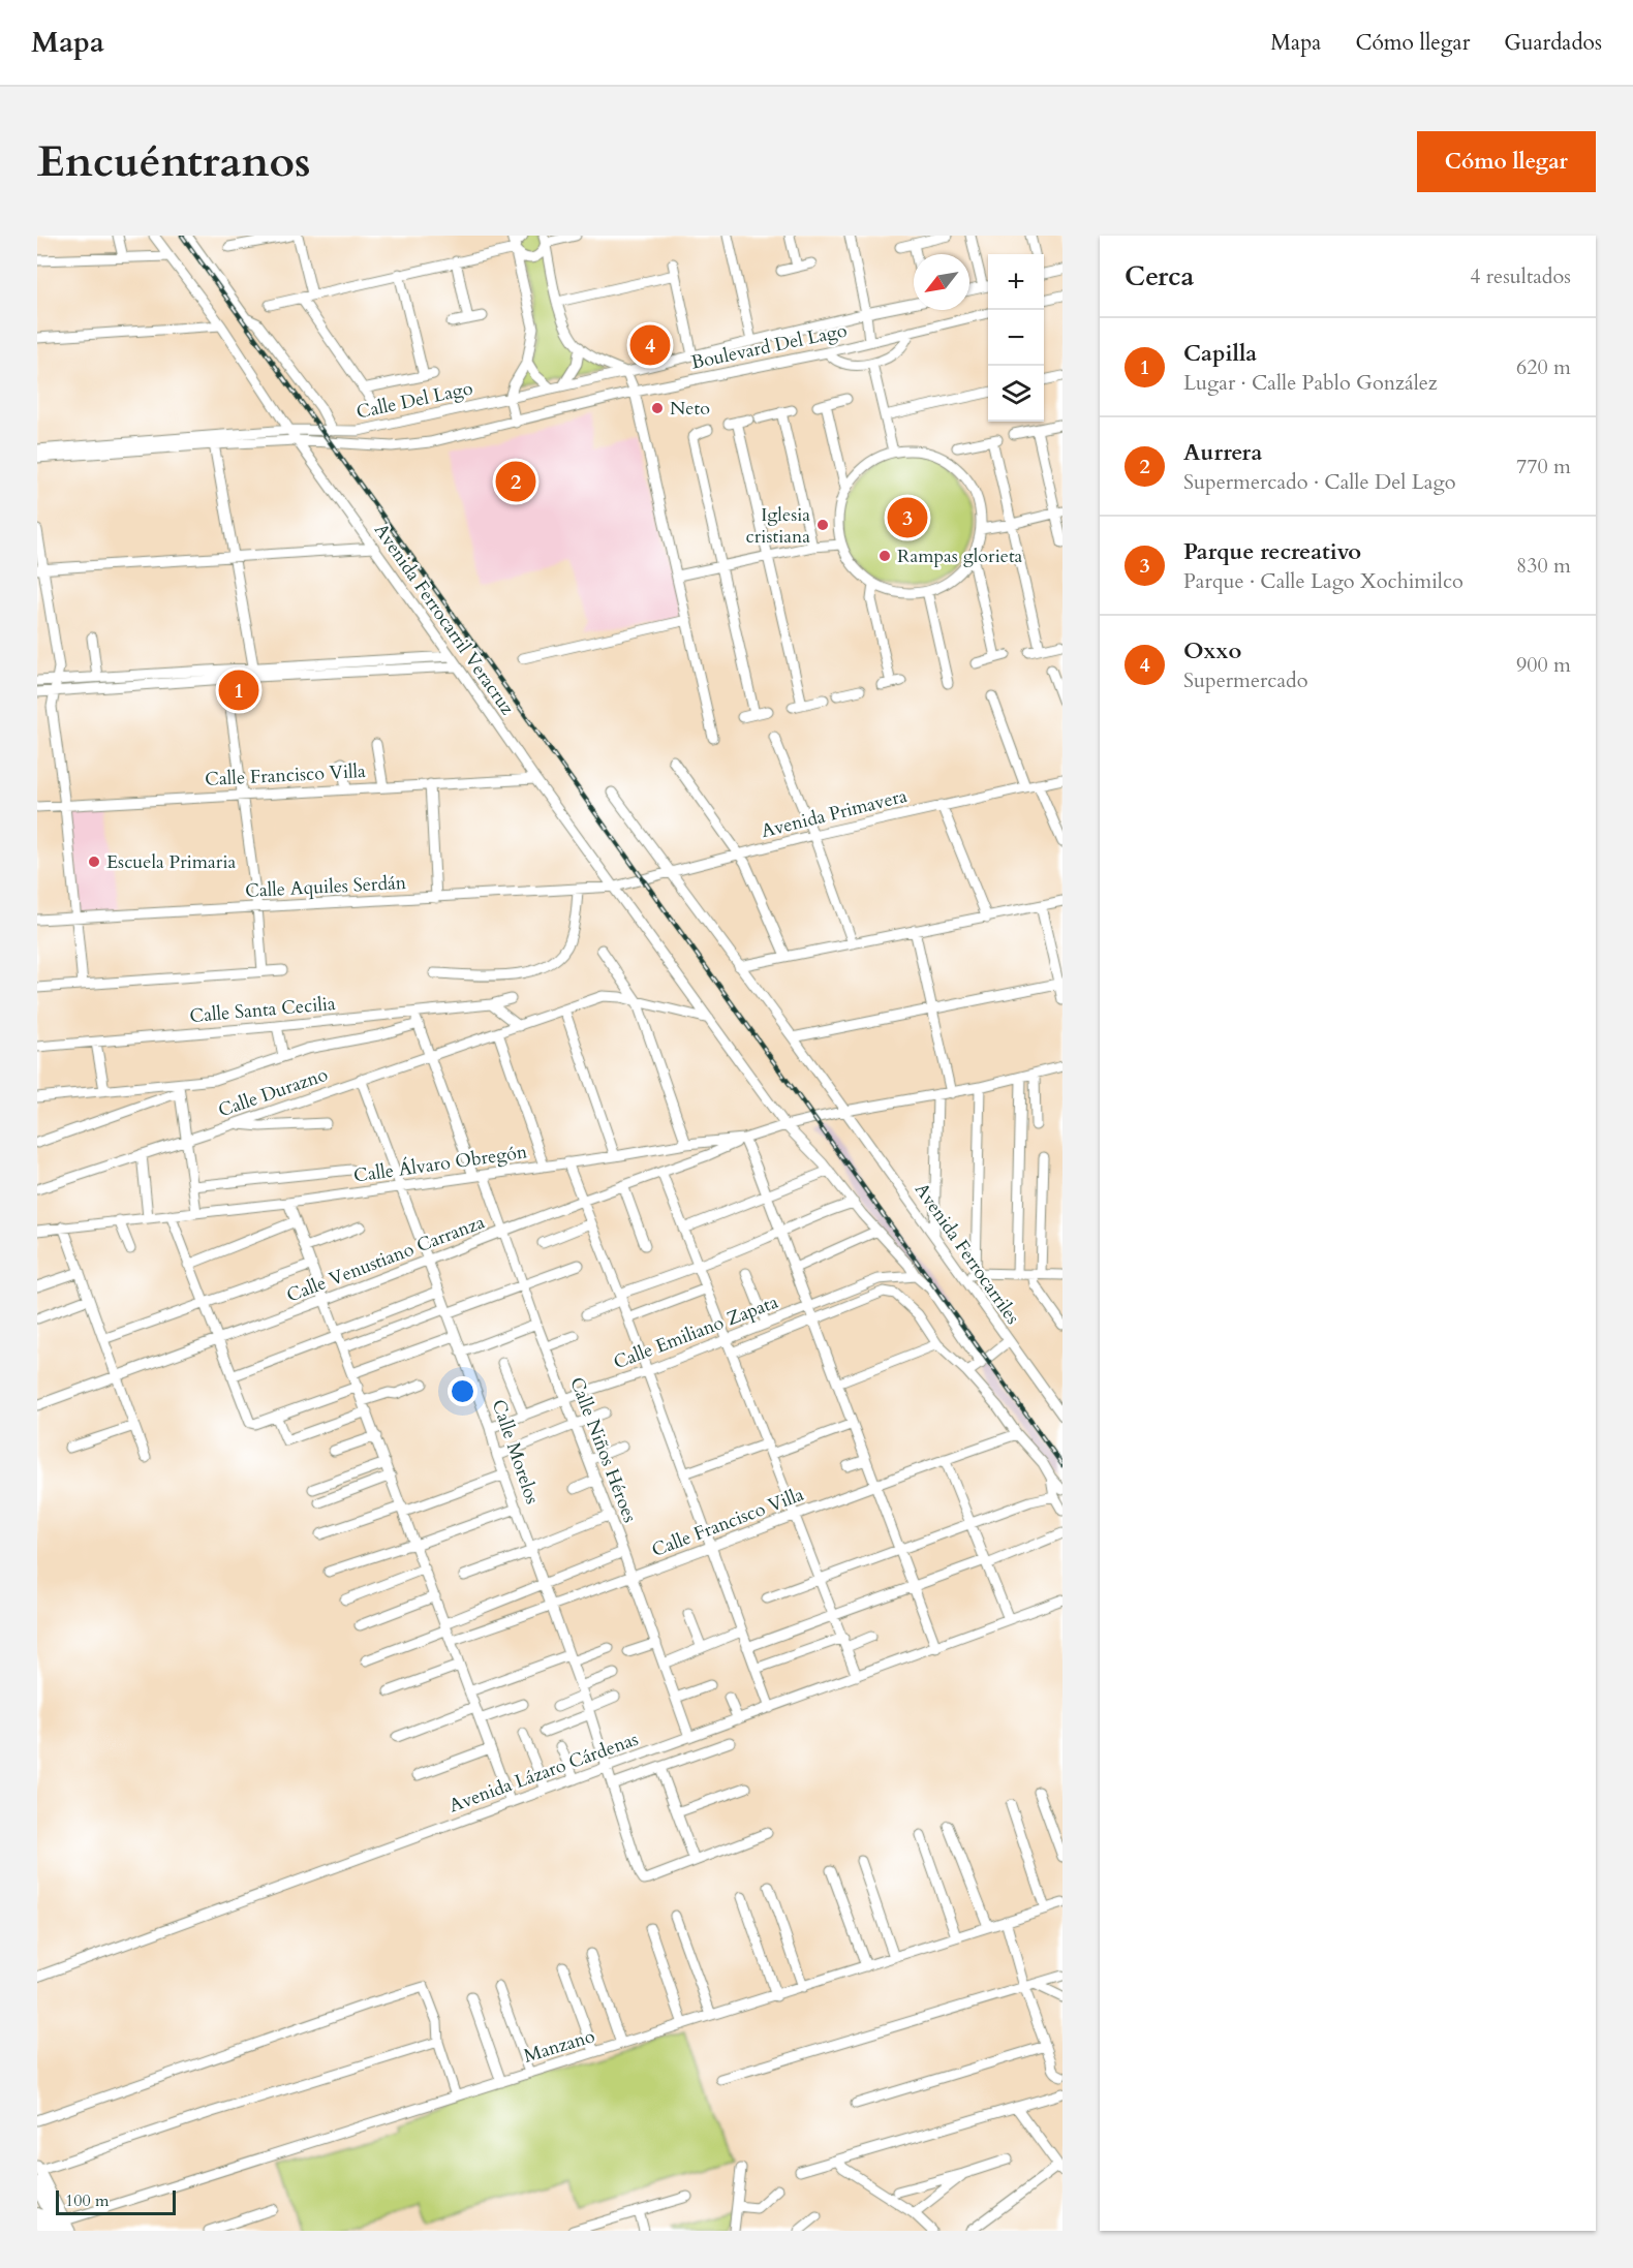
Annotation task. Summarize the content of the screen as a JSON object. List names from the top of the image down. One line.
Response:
{"streets":{"street":["Boulevard Del Lago","Calle Del Lago","Avenida Ferrocarril Veracruz","Calle Francisco Villa","Avenida Primavera","Calle Aquiles Serdán","Calle Santa Cecilia","Calle Durazno","Calle Álvaro Obregón","Avenida Ferrocarriles","Calle Venustiano Carranza","Calle Emiliano Zapata","Calle Niños Héroes","Calle Morelos","Avenida Lázaro Cárdenas","Manzano"]},"crossings":[["Boulevard Del Lago","Calle Del Lago"],["Calle Del Lago","Avenida Ferrocarril Veracruz"],["Avenida Ferrocarril Veracruz","Calle Francisco Villa"],["Avenida Ferrocarril Veracruz","Avenida Primavera"],["Avenida Ferrocarril Veracruz","Calle Aquiles Serdán"],["Avenida Ferrocarril Veracruz","Calle Durazno"],["Avenida Ferrocarril Veracruz","Calle Álvaro Obregón"],["Avenida Ferrocarril Veracruz","Calle Emiliano Zapata"],["Calle Francisco Villa","Calle Niños Héroes"],["Calle Francisco Villa","Calle Morelos"],["Avenida Primavera","Calle Aquiles Serdán"],["Avenida Primavera","Avenida Ferrocarriles"],["Calle Santa Cecilia","Calle Niños Héroes"],["Calle Durazno","Calle Niños Héroes"],["Calle Durazno","Calle Morelos"],["Calle Álvaro Obregón","Avenida Ferrocarriles"],["Calle Álvaro Obregón","Calle Venustiano Carranza"],["Calle Álvaro Obregón","Calle Niños Héroes"],["Calle Álvaro Obregón","Calle Morelos"],["Calle Venustiano Carranza","Calle Niños Héroes"],["Calle Venustiano Carranza","Calle Morelos"],["Calle Emiliano Zapata","Calle Niños Héroes"],["Calle Emiliano Zapata","Calle Morelos"],["Calle Niños Héroes","Avenida Lázaro Cárdenas"],["Calle Morelos","Avenida Lázaro Cárdenas"]],"places":["Neto","Iglesia cristiana","Rampas glorieta","Escuela Primaria"],"scale_bar":"100 m","north":"bottom left","page":{"header":"Mapa","nav":["Mapa","Cómo llegar","Guardados"],"buttons":"Cómo llegar","title":"Encuéntranos","heading":["Cerca","4 resultados"],"map_buttons":["+","−"],"list":[{"mark":"1","name":"Capilla","note":"Lugar · Calle Pablo González","value":"620 m"},{"mark":"2","name":"Aurrera","note":"Supermercado · Calle Del Lago","value":"770 m"},{"mark":"3","name":"Parque recreativo","note":"Parque · Calle Lago Xochimilco","value":"830 m"},{"mark":"4","name":"Oxxo","note":"Supermercado","value":"900 m"}],"pins":["4","2","3","1"],"scale":"100 m"}}
